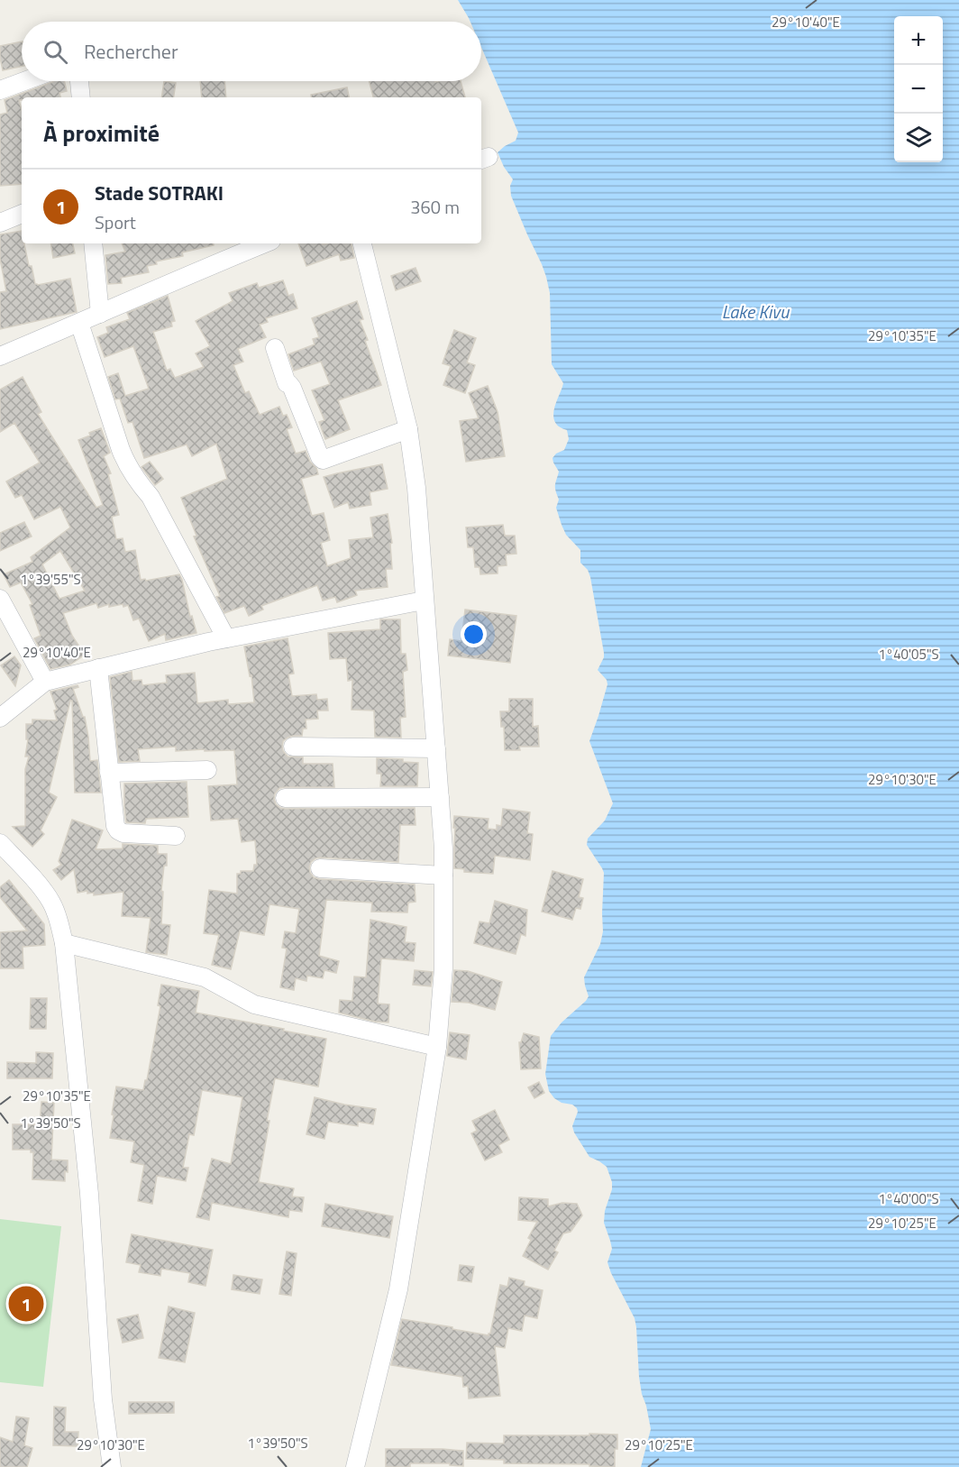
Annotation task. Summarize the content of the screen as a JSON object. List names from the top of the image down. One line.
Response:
{"water":["Lake Kivu"],"page":{"map_buttons":["+","−"],"search":"Rechercher","heading":"À proximité","list":[{"mark":"1","name":"Stade SOTRAKI","note":"Sport","value":"360 m"}],"pins":"1"},"coordinates":["29°10'40\"E","29°10'35\"E","1°39'55\"S","1°40'05\"S","29°10'30\"E","1°39'50\"S","1°40'00\"S","29°10'25\"E"]}
